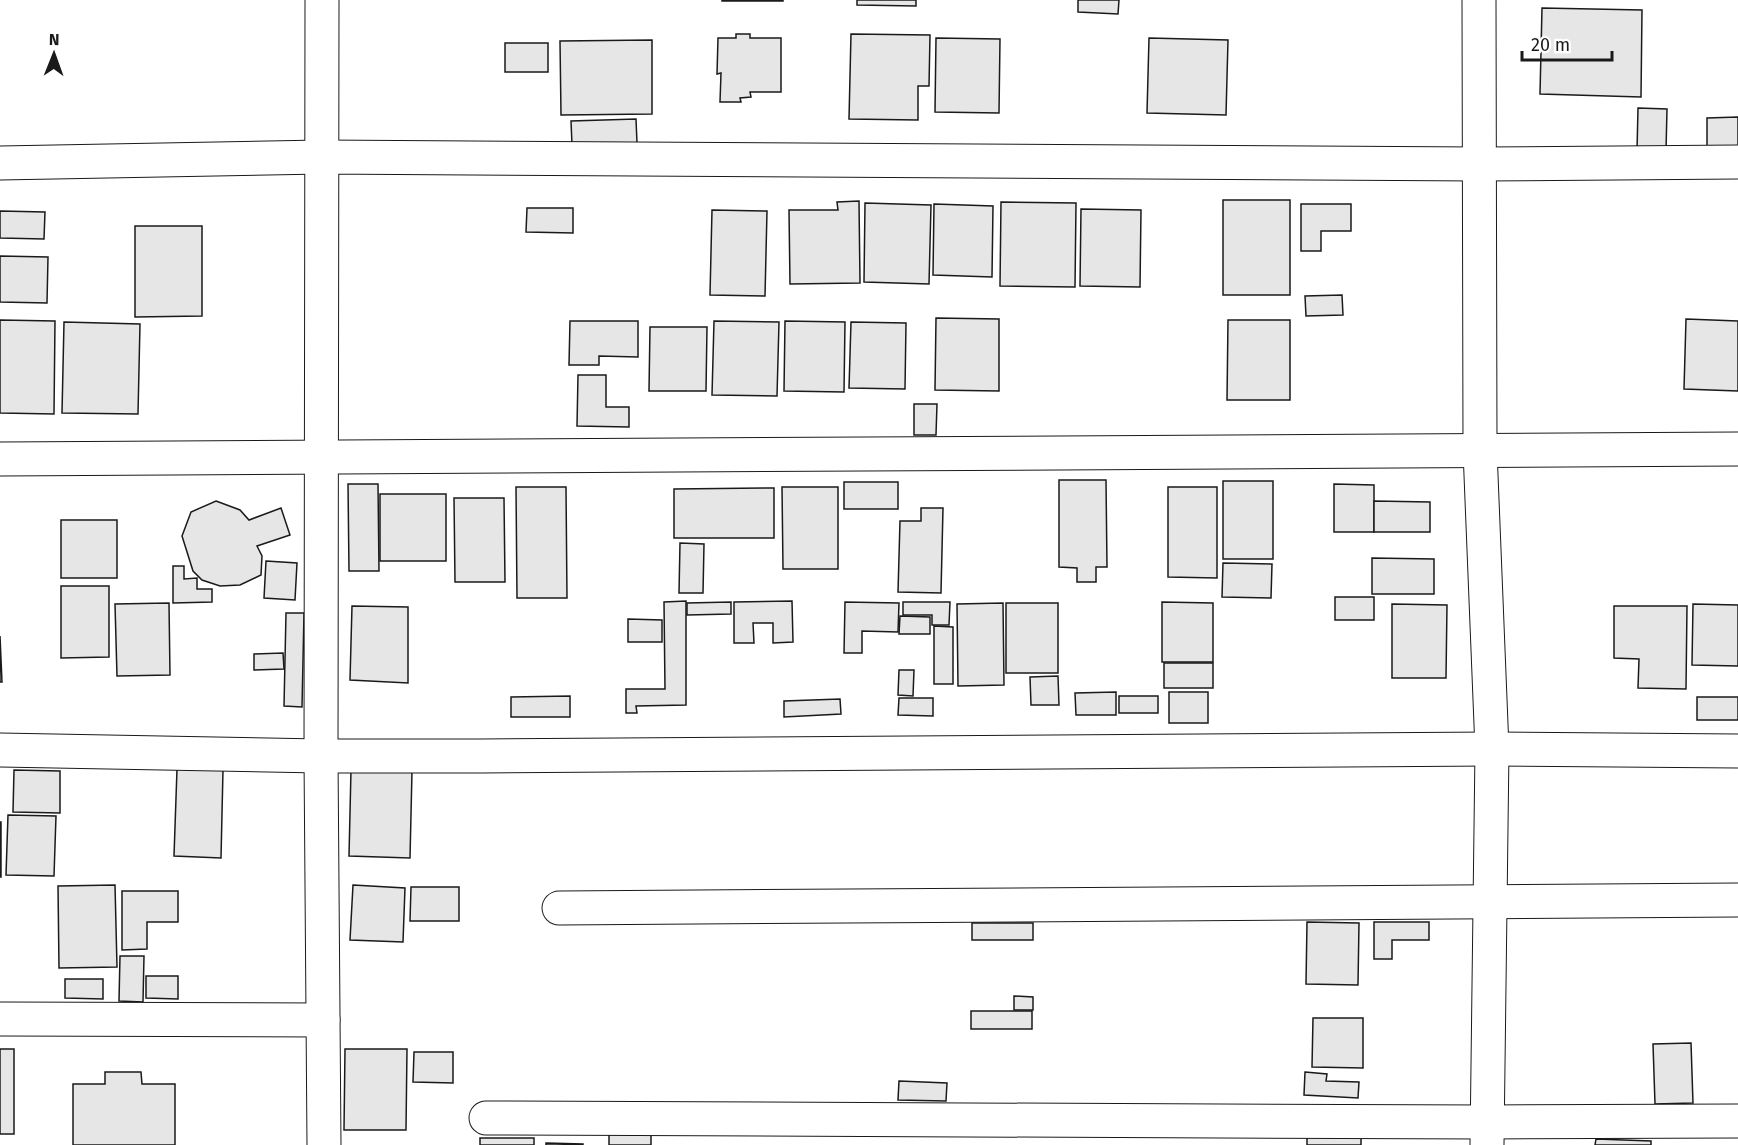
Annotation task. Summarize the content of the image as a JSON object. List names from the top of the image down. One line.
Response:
{"scale_bar":"20 m","north":"top"}
